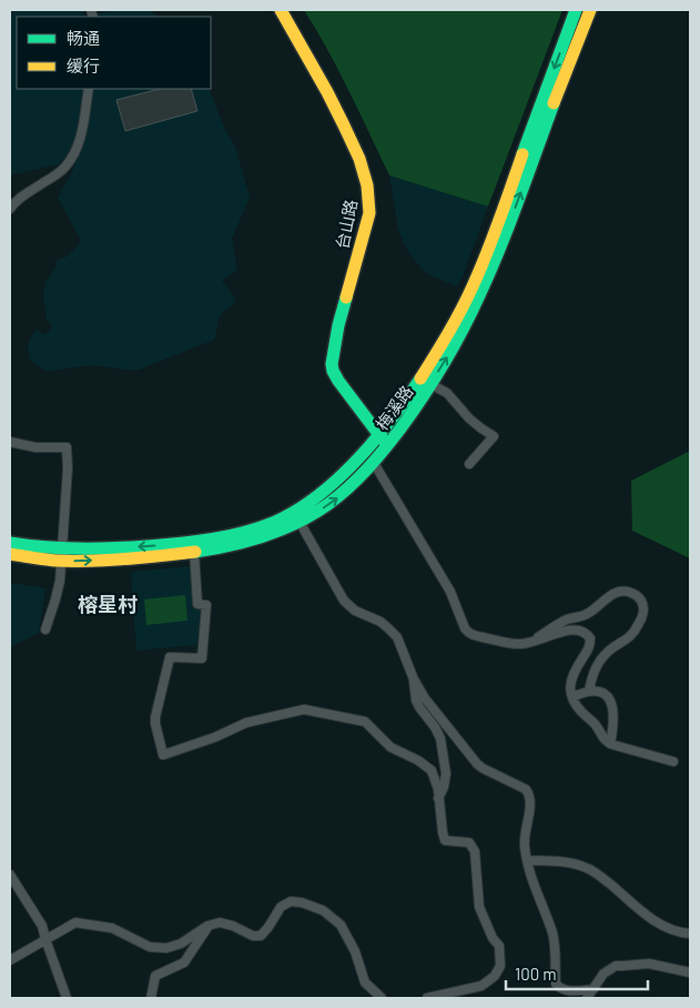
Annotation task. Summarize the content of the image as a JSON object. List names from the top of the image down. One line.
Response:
{"streets":{"main road":["台山路","梅溪路"]},"crossings":[["台山路","梅溪路"]],"districts":["榕星村"],"legend":["畅通","缓行"],"scale_bar":"100 m"}
